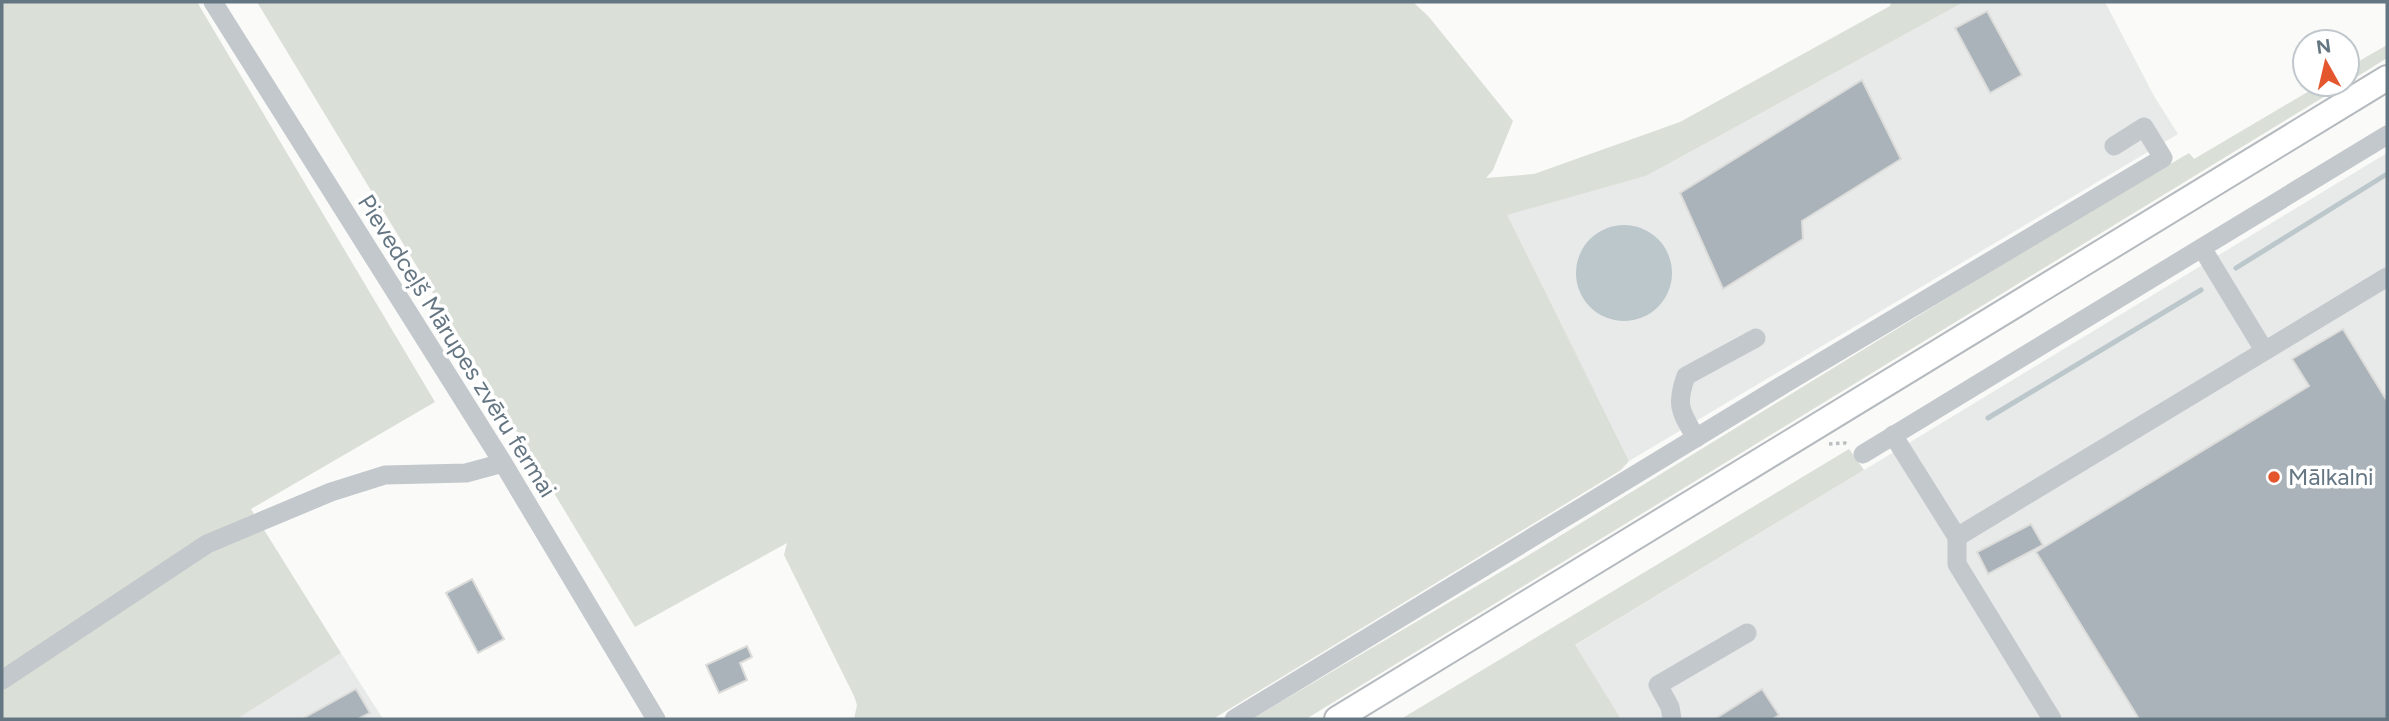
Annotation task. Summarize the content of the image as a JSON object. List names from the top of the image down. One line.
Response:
{"streets":{"street":["Pievedceļš Mārupes zvēru fermai"]},"places":["Mālkalni"],"north":"top"}
